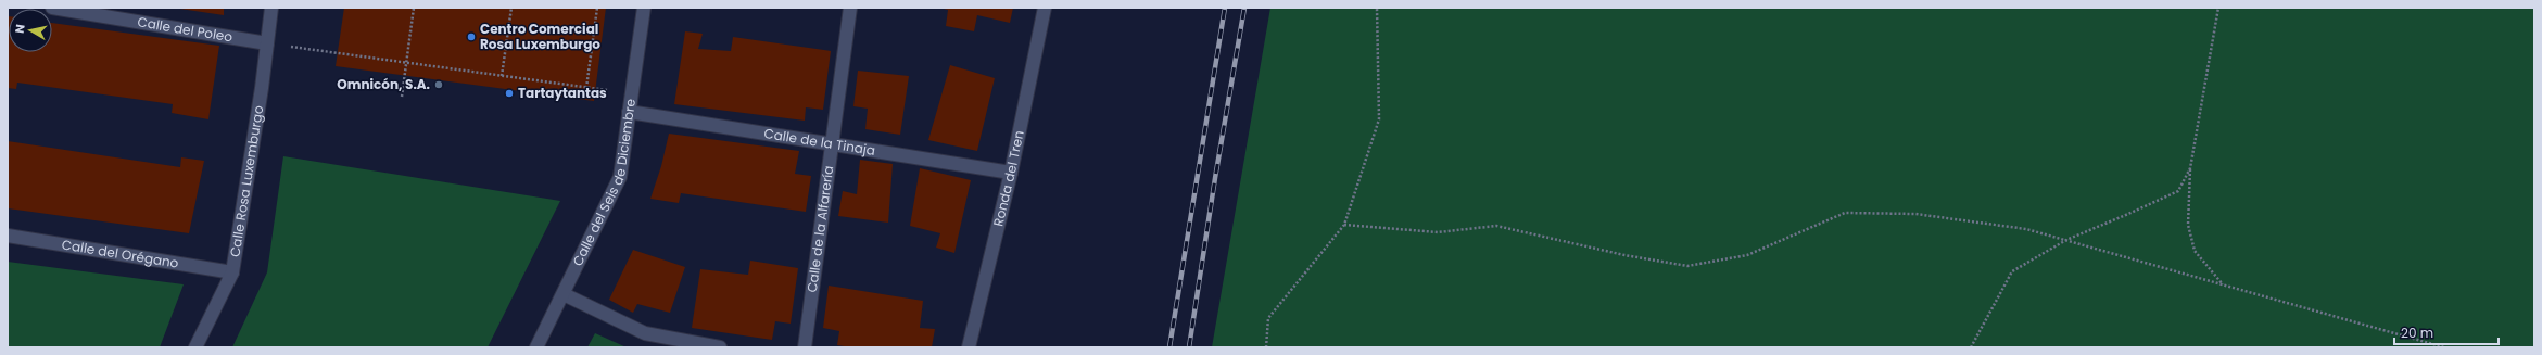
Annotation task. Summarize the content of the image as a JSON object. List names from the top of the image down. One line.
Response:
{"streets":{"street":["Calle del Poleo","Calle de la Tinaja","Ronda del Tren","Calle Rosa Luxemburgo","Calle del Seis de Diciembre","Calle de la Alfarería","Calle del Orégano"]},"crossings":[["Calle del Poleo","Calle Rosa Luxemburgo"],["Calle de la Tinaja","Ronda del Tren"],["Calle de la Tinaja","Calle del Seis de Diciembre"],["Calle de la Tinaja","Calle de la Alfarería"],["Calle Rosa Luxemburgo","Calle del Orégano"]],"places":["Centro Comercial Rosa Luxemburgo","Omnicón, S.A.","Tartaytantas"],"scale_bar":"20 m","north":"left"}
